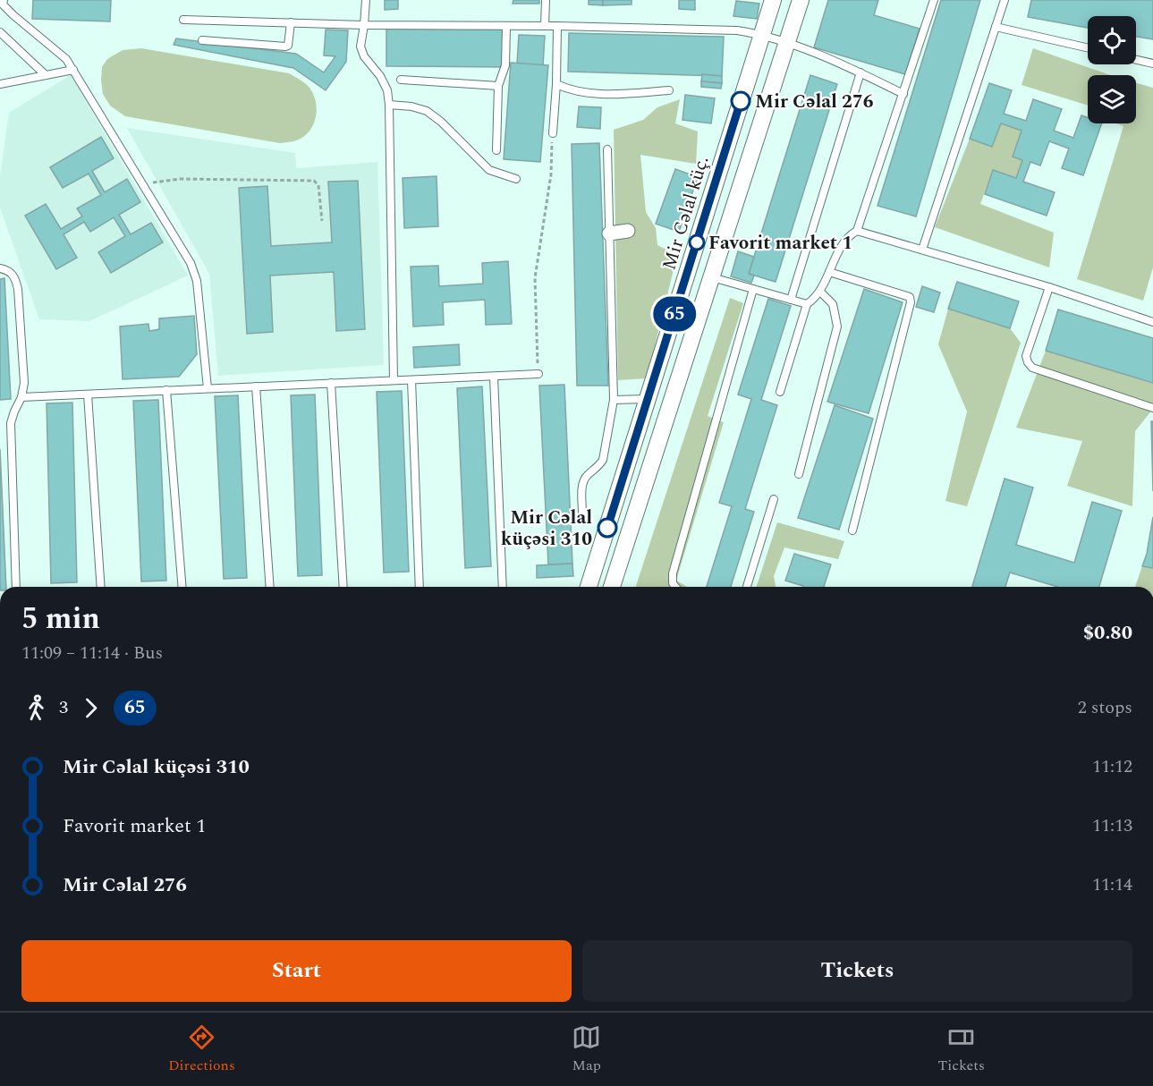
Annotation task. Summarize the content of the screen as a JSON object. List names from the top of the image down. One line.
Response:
{"streets":{"street":["Mir Cəlal küç."]},"places":["Mir Cəlal 276","Favorit market 1","Mir Cəlal küçəsi 310"],"lines":["bus line 65"],"page":{"on_map":"65","heading":["5 min","11:09 – 11:14 · Bus","$0.80"],"legs":["3","65","2 stops"],"list":[{"name":"Mir Cəlal küçəsi 310","value":"11:12"},{"name":"Favorit market 1","value":"11:13"},{"name":"Mir Cəlal 276","value":"11:14"}],"buttons":["Start","Tickets"],"tabs":["Directions","Map","Tickets"]}}
